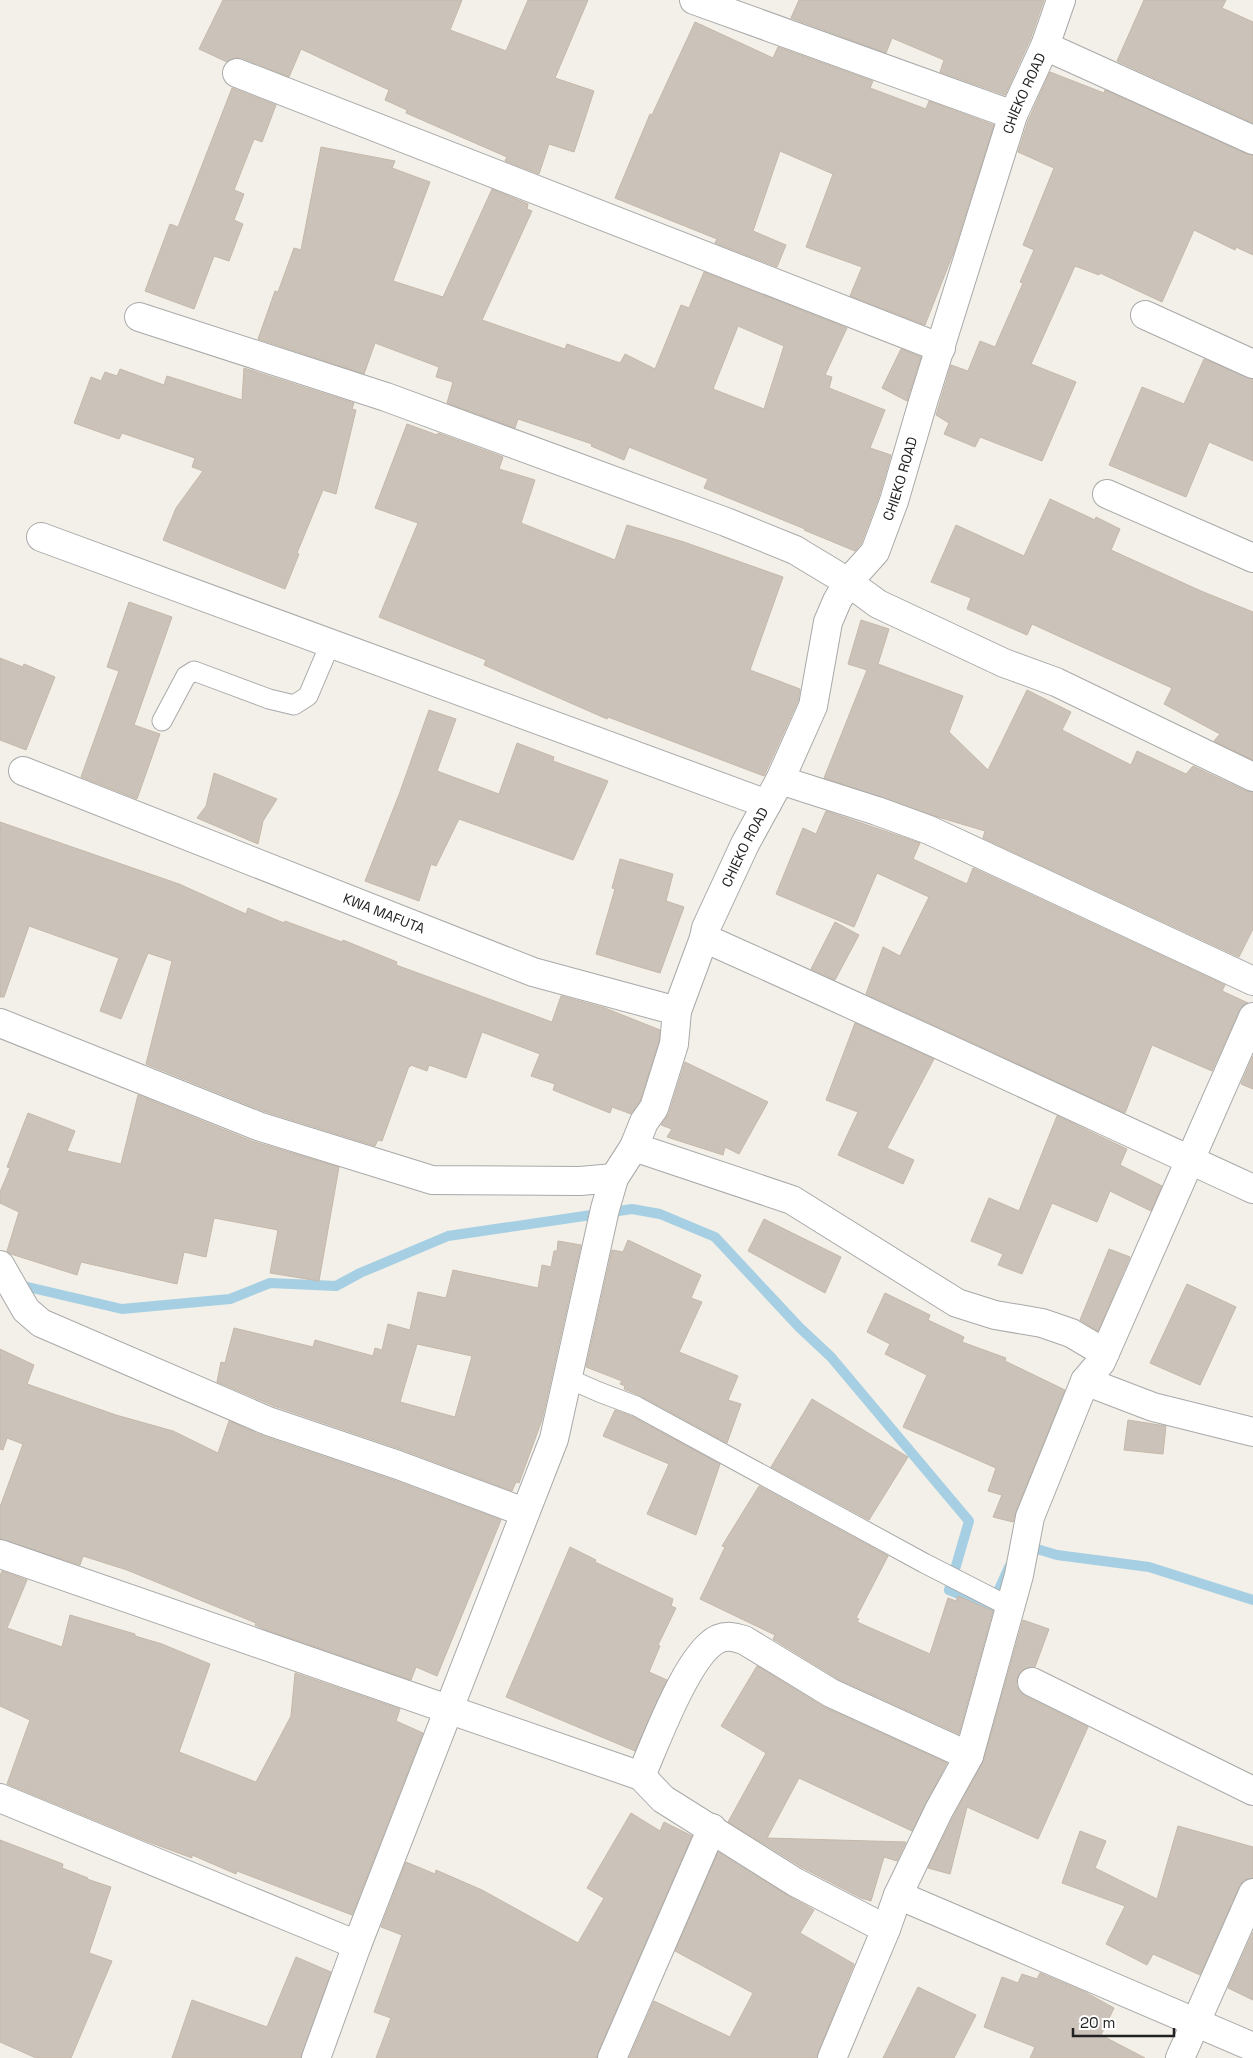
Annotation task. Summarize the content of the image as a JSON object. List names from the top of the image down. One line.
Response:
{"streets":{"street":["CHIEKO ROAD","KWA MAFUTA"]},"scale_bar":"20 m"}
